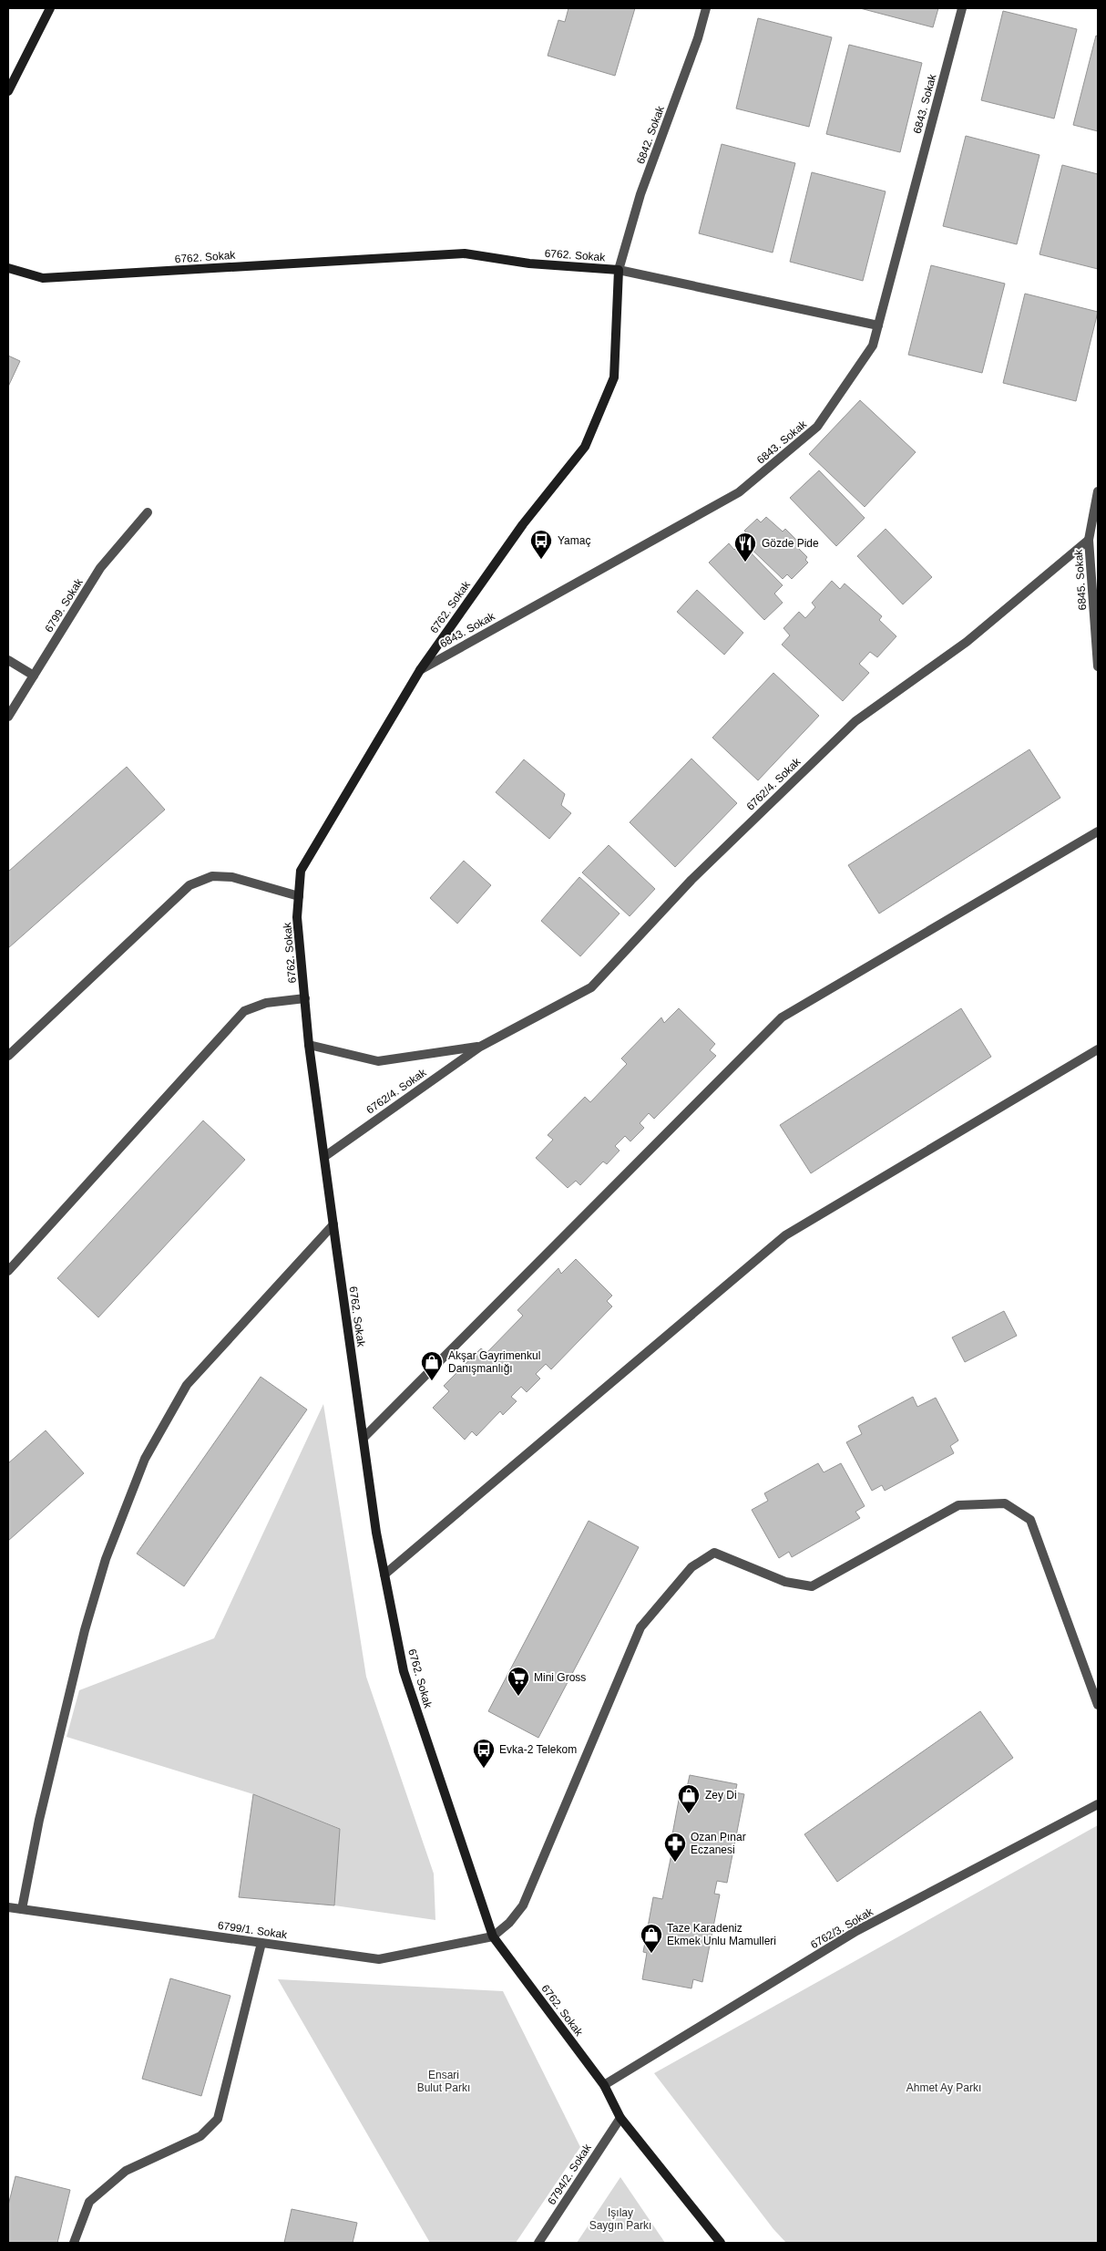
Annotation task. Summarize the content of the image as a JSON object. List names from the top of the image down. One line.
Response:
{"streets":{"main road":["6762. Sokak"],"street":["6843. Sokak","6842. Sokak","6845. Sokak","6799. Sokak","6762/4. Sokak","6762/3. Sokak","6799/1. Sokak","6794/2. Sokak"]},"crossings":[["6843. Sokak","6762. Sokak"],["6842. Sokak","6762. Sokak"],["6762. Sokak","6762/4. Sokak"],["6762. Sokak","6762/3. Sokak"],["6762. Sokak","6799/1. Sokak"],["6762. Sokak","6794/2. Sokak"],["6845. Sokak","6762/4. Sokak"]],"parks":["Ensari Bulut Parkı","Ahmet Ay Parkı","Işılay Saygın Parkı"],"places":{"bus stop":["Yamaç","Evka-2 Telekom"],"restaurant":["Gözde Pide"],"shop":["Akşar Gayrimenkul Danışmanlığı","Zey Di","Taze Karadeniz Ekmek Unlu Mamulleri"],"supermarket":["Mini Gross"],"pharmacy":["Ozan Pınar Eczanesi"]}}
